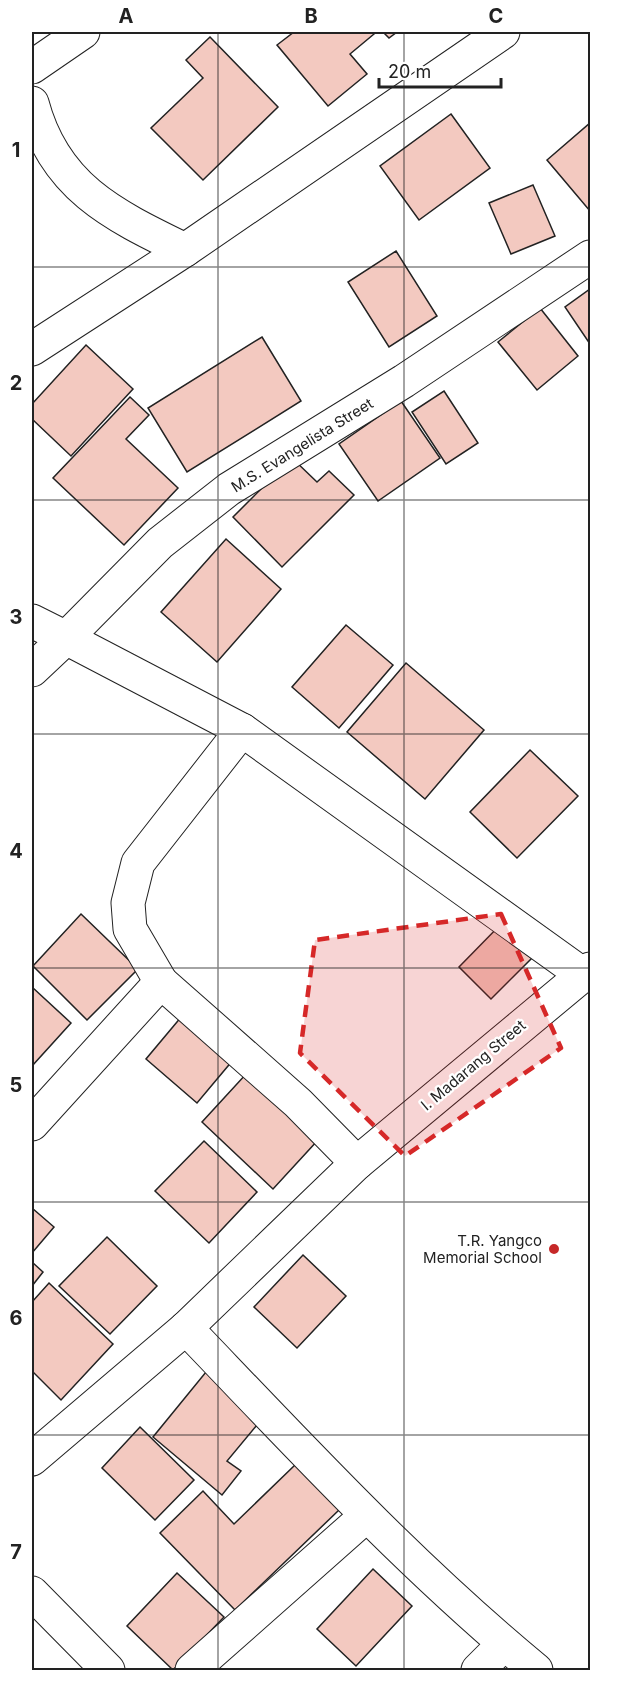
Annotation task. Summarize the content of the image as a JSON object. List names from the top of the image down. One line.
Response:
{"streets":{"street":["M.S. Evangelista Street","I. Madarang Street"]},"places":["T.R. Yangco Memorial School"],"scale_bar":"20 m","grid":{"columns":["A","B","C"],"rows":["1","2","3","4","5","6","7"]}}
